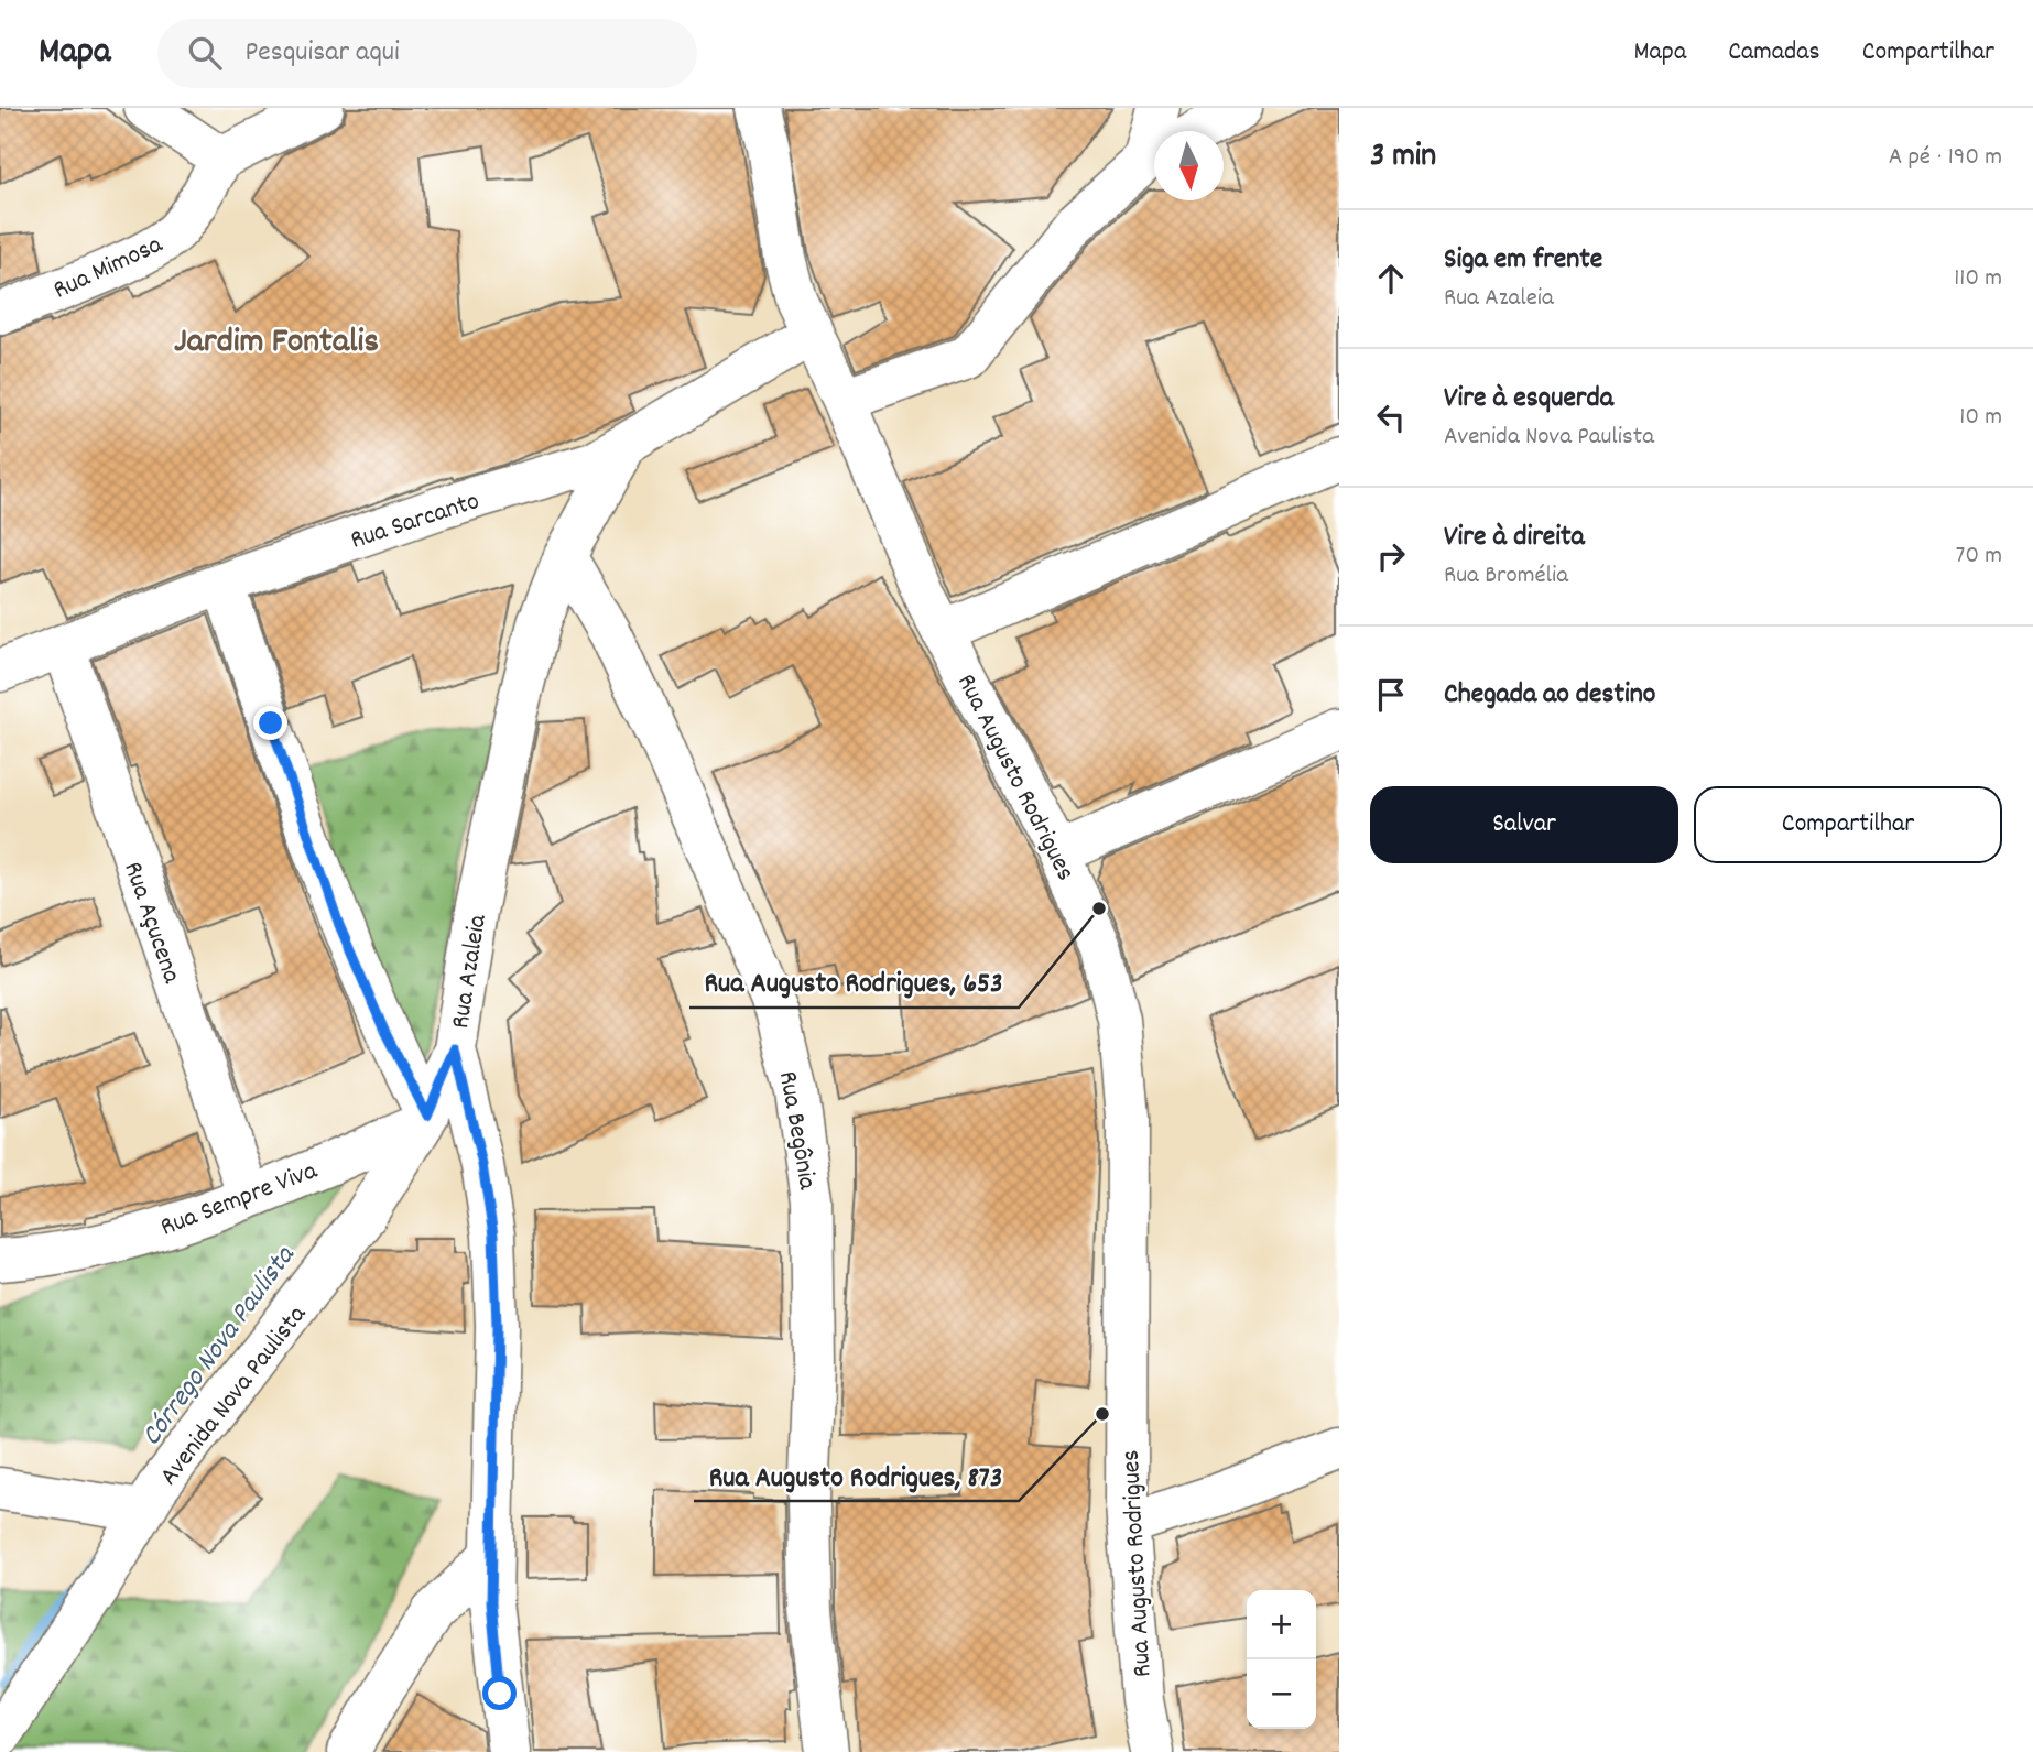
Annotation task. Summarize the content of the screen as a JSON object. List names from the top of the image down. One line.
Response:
{"streets":{"street":["Rua Mimosa","Rua Sarcanto","Rua Augusto Rodrigues","Rua Açucena","Rua Azaleia","Rua Begônia","Rua Sempre Viva","Avenida Nova Paulista"]},"crossings":[["Rua Sarcanto","Rua Augusto Rodrigues"],["Rua Sarcanto","Rua Açucena"],["Rua Sarcanto","Rua Azaleia"],["Rua Açucena","Rua Sempre Viva"],["Rua Azaleia","Rua Begônia"],["Rua Azaleia","Avenida Nova Paulista"],["Rua Sempre Viva","Avenida Nova Paulista"]],"districts":["Jardim Fontalis"],"water":["Córrego Nova Paulista"],"places":["Rua Augusto Rodrigues, 653","Rua Augusto Rodrigues, 873"],"north":"bottom","page":{"header":"Mapa","search":"Pesquisar aqui","nav":["Mapa","Camadas","Compartilhar"],"heading":["3 min","A pé · 190 m"],"list":[["Siga em frente","Rua Azaleia","110 m"],["Vire à esquerda","Avenida Nova Paulista","10 m"],["Vire à direita","Rua Bromélia","70 m"],"Chegada ao destino"],"buttons":["Salvar","Compartilhar"],"map_buttons":["+","−"]}}
